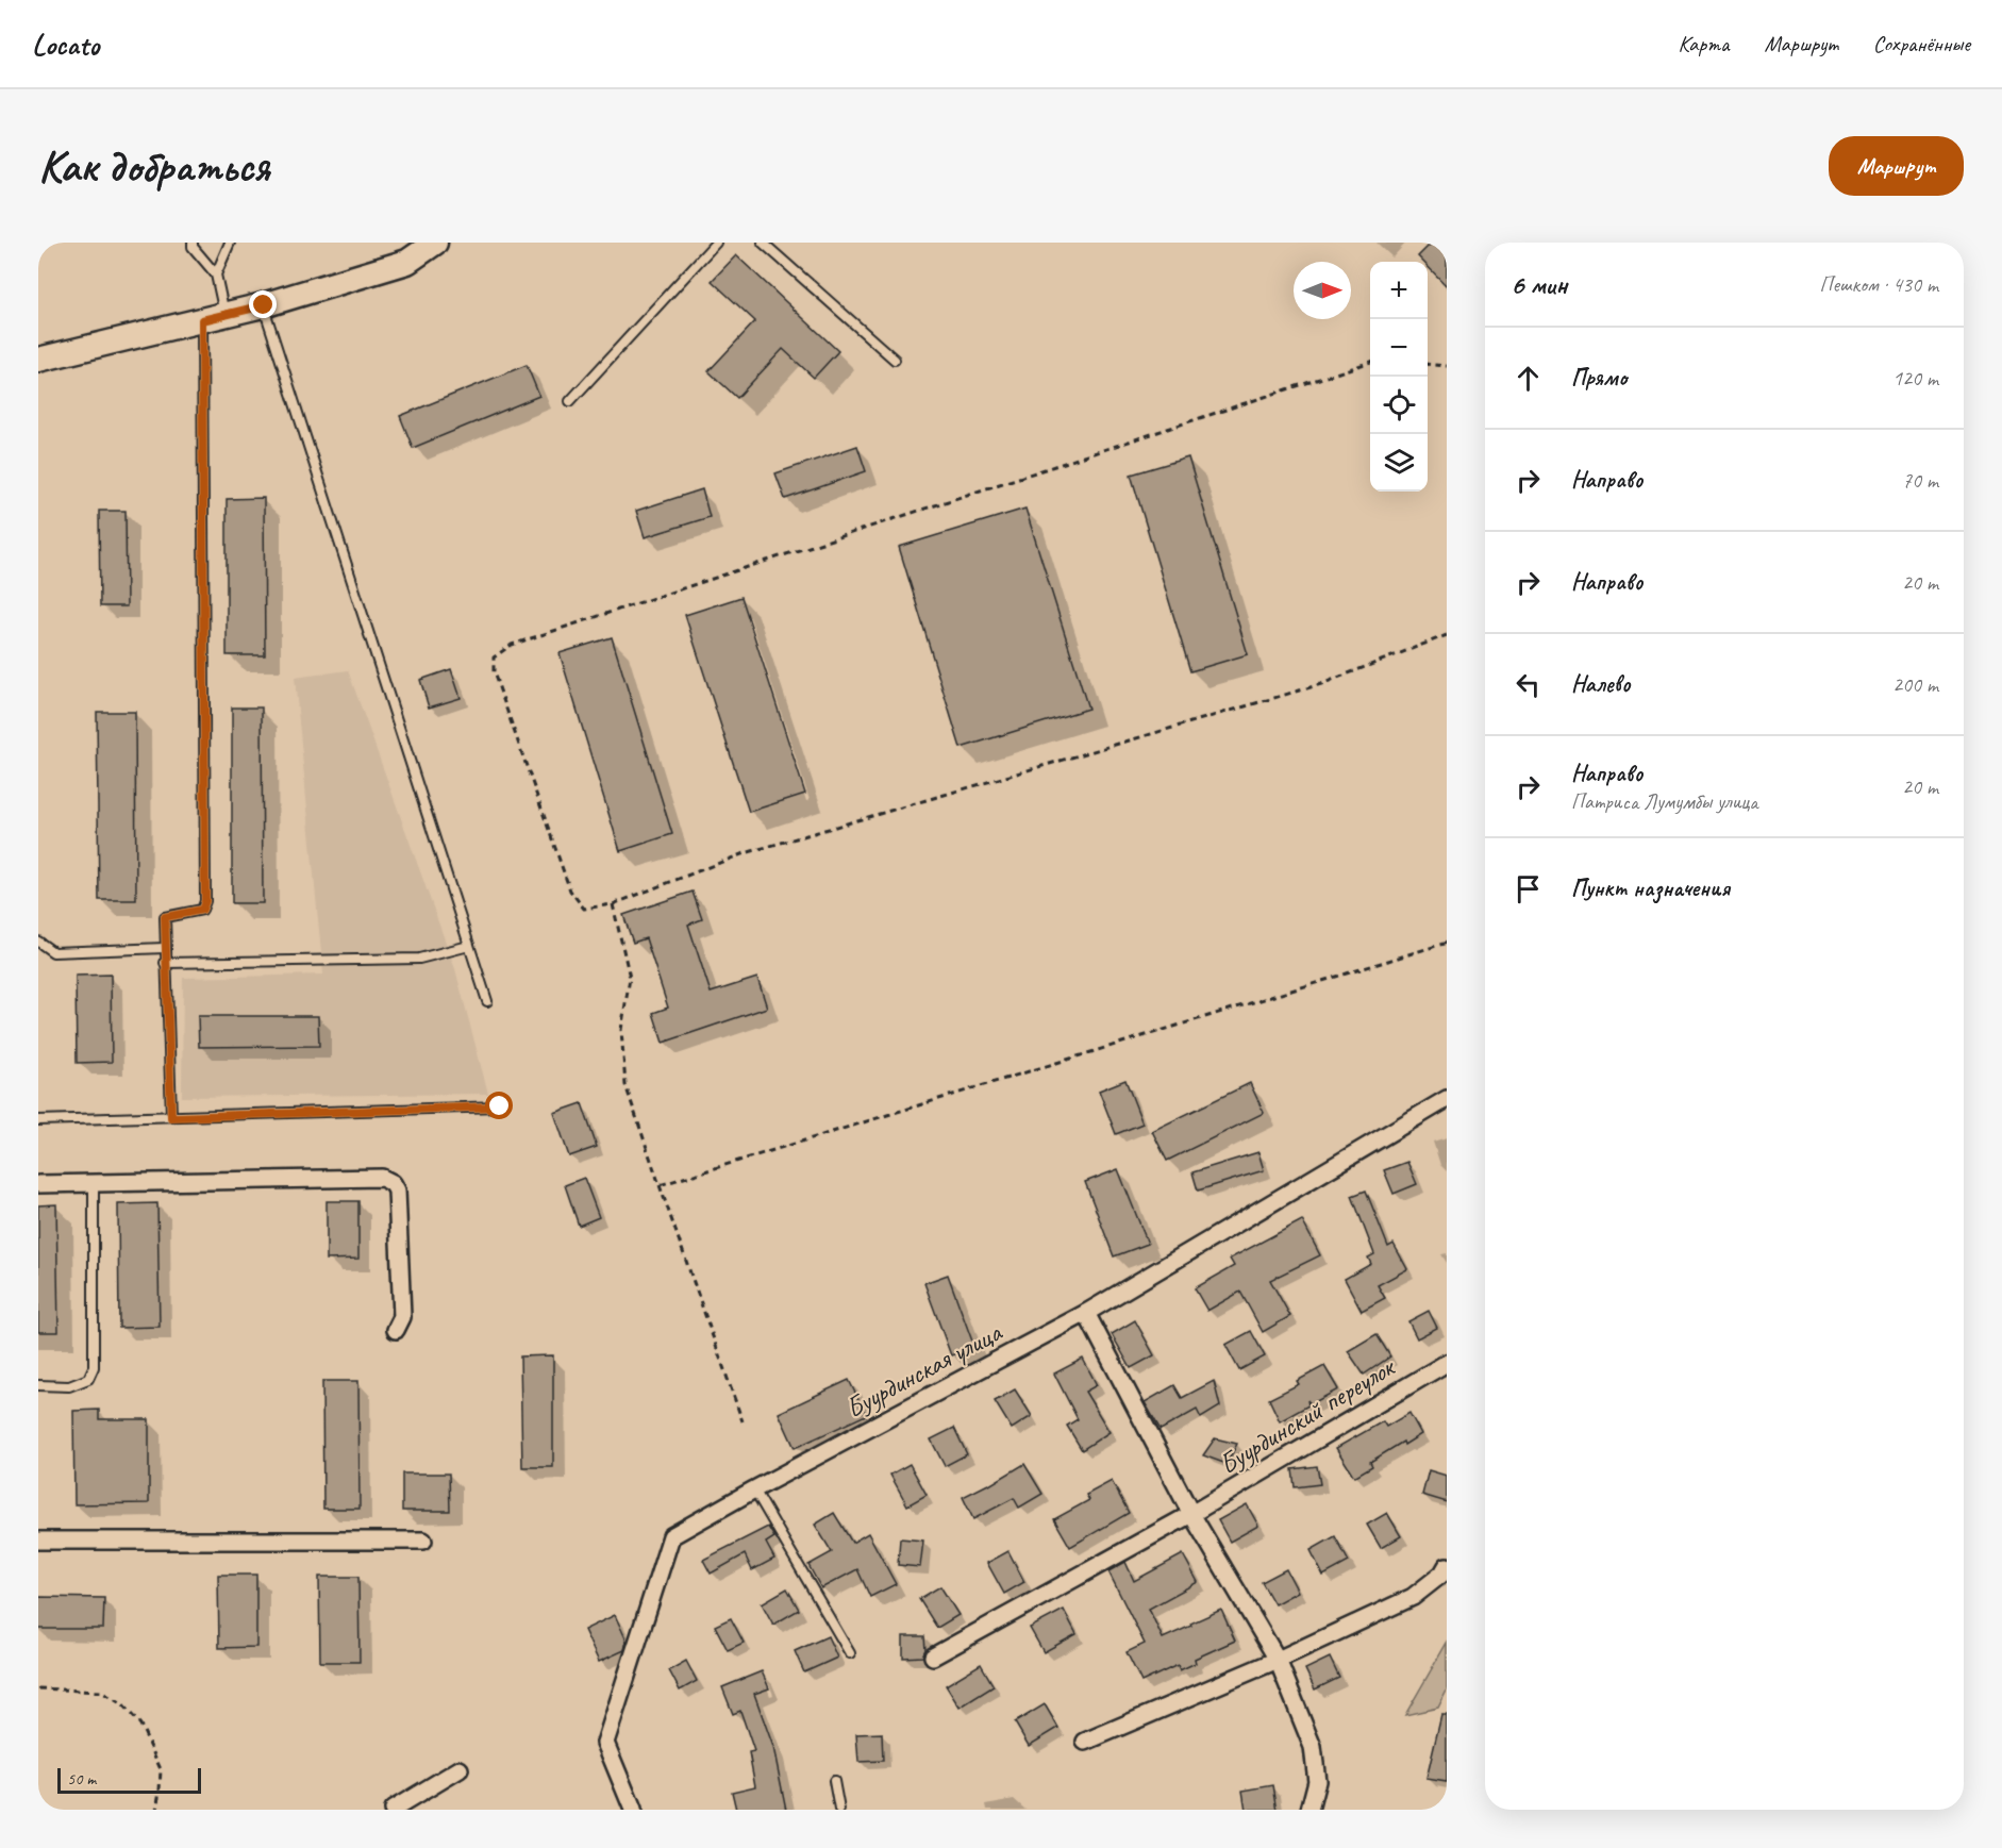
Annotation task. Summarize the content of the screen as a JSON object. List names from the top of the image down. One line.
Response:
{"streets":{"street":["Буурдинская улица","Буурдинский переулок"]},"scale_bar":"50 m","north":"right","page":{"header":"Locato","nav":["Карта","Маршрут","Сохранённые"],"buttons":"Маршрут","title":"Как добраться","heading":["6 мин","Пешком · 430 m"],"map_buttons":["+","−"],"list":[["Прямо","120 m"],["Направо","70 m"],["Направо","20 m"],["Налево","200 m"],["Направо","Патриса Лумумбы улица","20 m"],"Пункт назначения"],"scale":"50 m"}}
